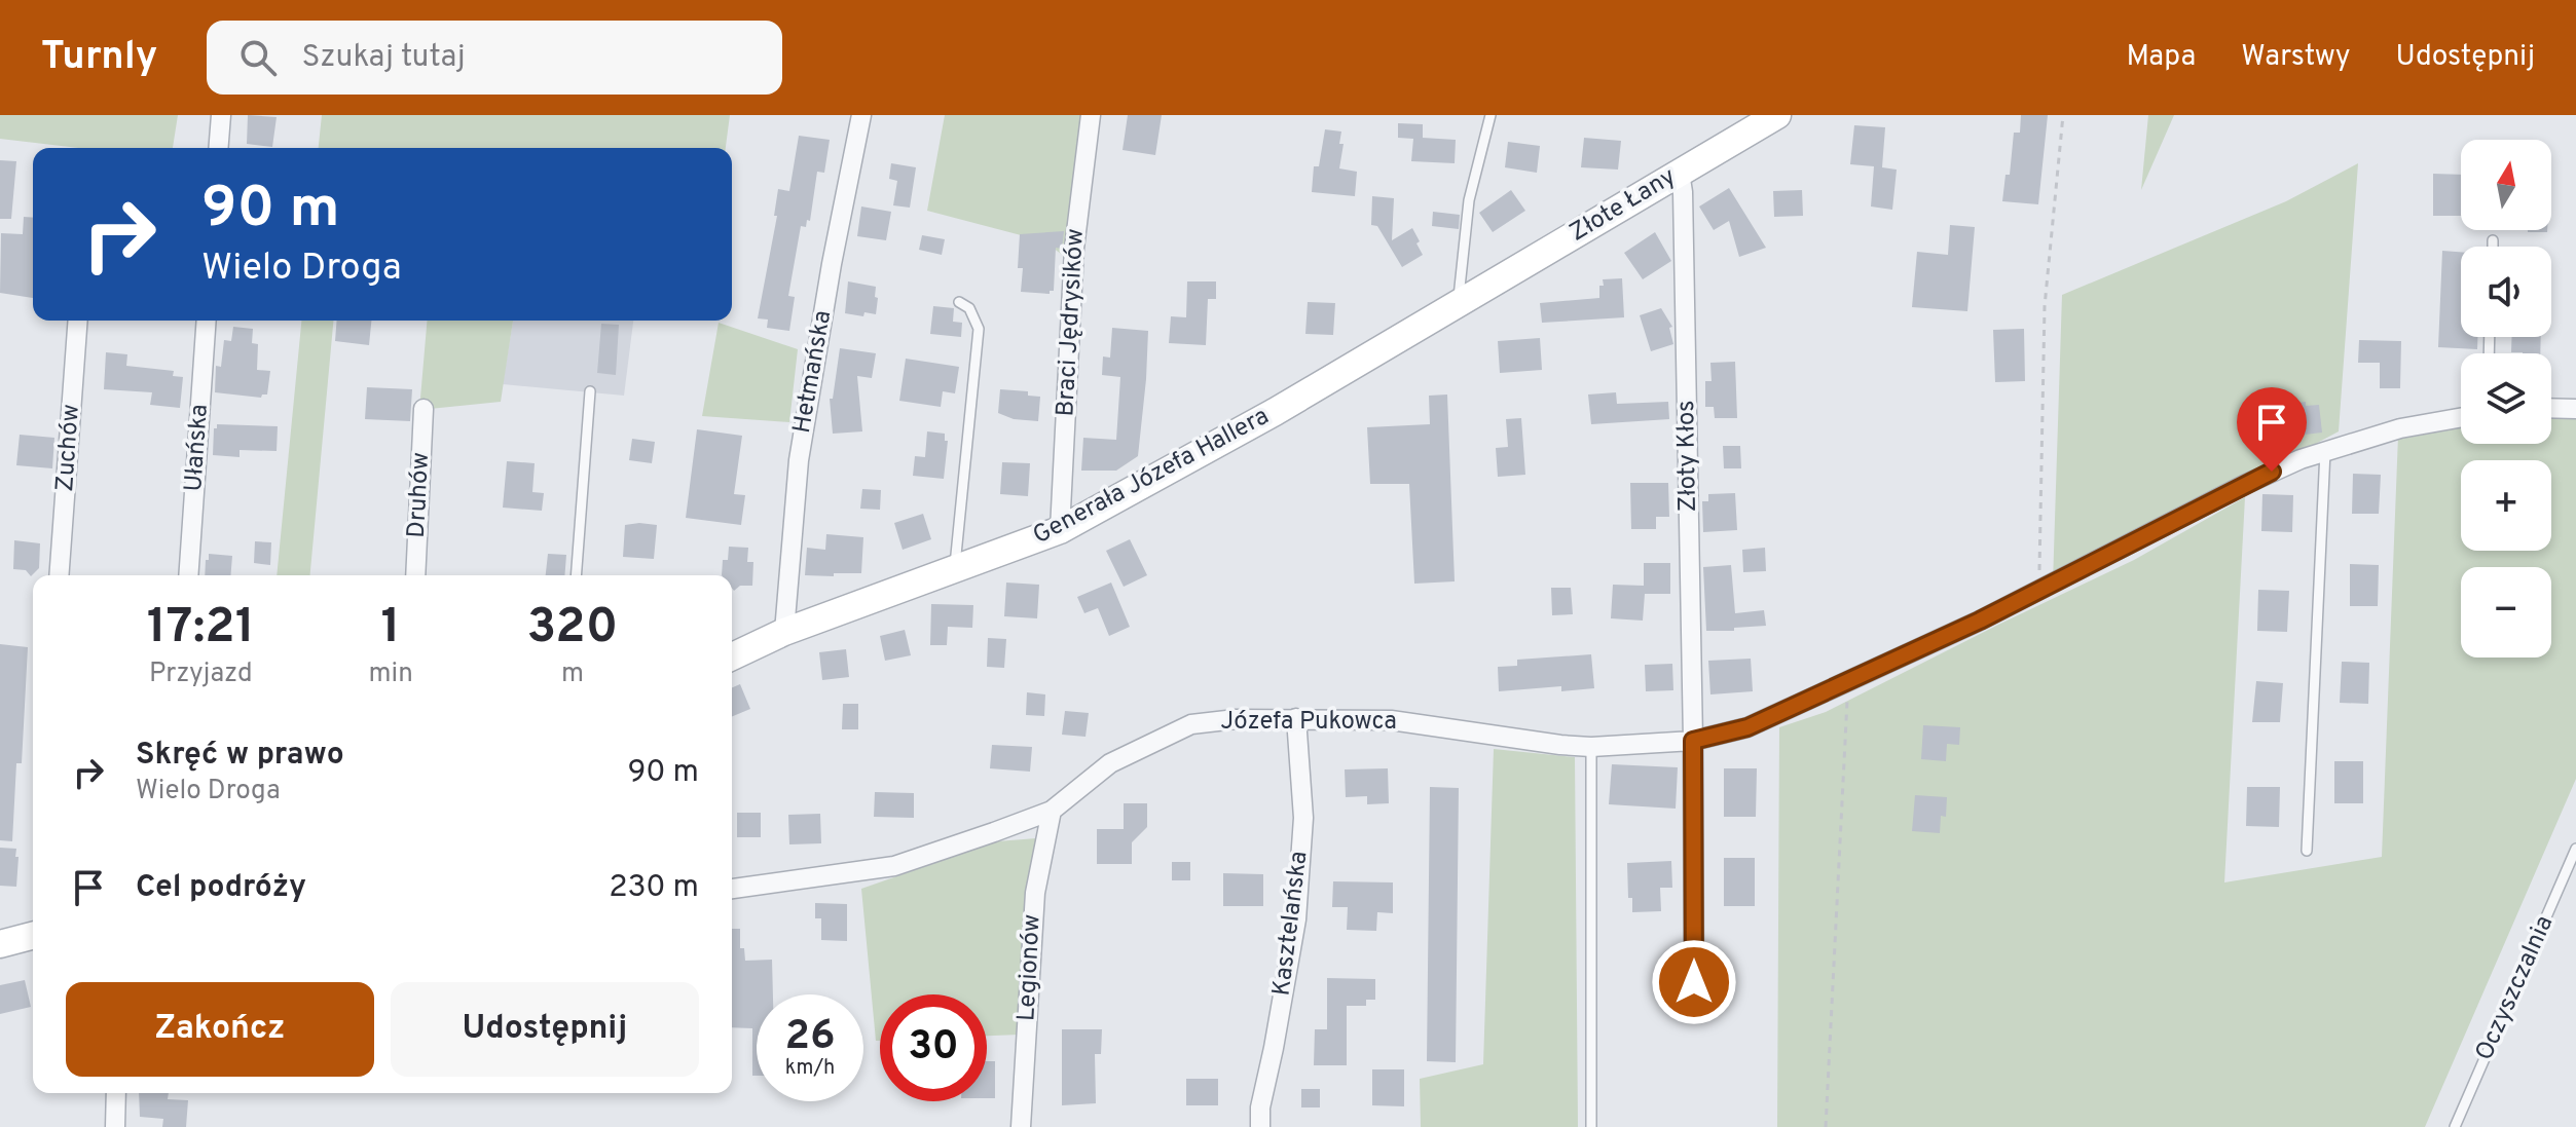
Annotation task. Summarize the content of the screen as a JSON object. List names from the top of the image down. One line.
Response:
{"streets":{"street":["Złote Łany","Braci Jędrysików","Hetmańska","Zuchów","Ułańska","Złoty Kłos","Generała Józefa Hallera","Druhów","Józefa Pukowca","Kasztelańska","Legionów"],"lane":["Oczyszczalnia"]},"crossings":[["Złote Łany","Złoty Kłos"],["Złote Łany","Generała Józefa Hallera"],["Braci Jędrysików","Generała Józefa Hallera"],["Hetmańska","Generała Józefa Hallera"],["Złoty Kłos","Józefa Pukowca"],["Józefa Pukowca","Kasztelańska"],["Józefa Pukowca","Legionów"]],"north":"top","page":{"header":"Turnly","search":"Szukaj tutaj","nav":["Mapa","Warstwy","Udostępnij"],"map_buttons":["+","−"],"turn":["90 m","Wielo Droga"],"eta":["17:21","Przyjazd","1","min","320","m"],"list":[{"name":"Skręć w prawo","note":"Wielo Droga","value":"90 m"},{"name":"Cel podróży","value":"230 m"}],"buttons":["Zakończ","Udostępnij"],"speed":"26 km/h","limit":"30"}}
